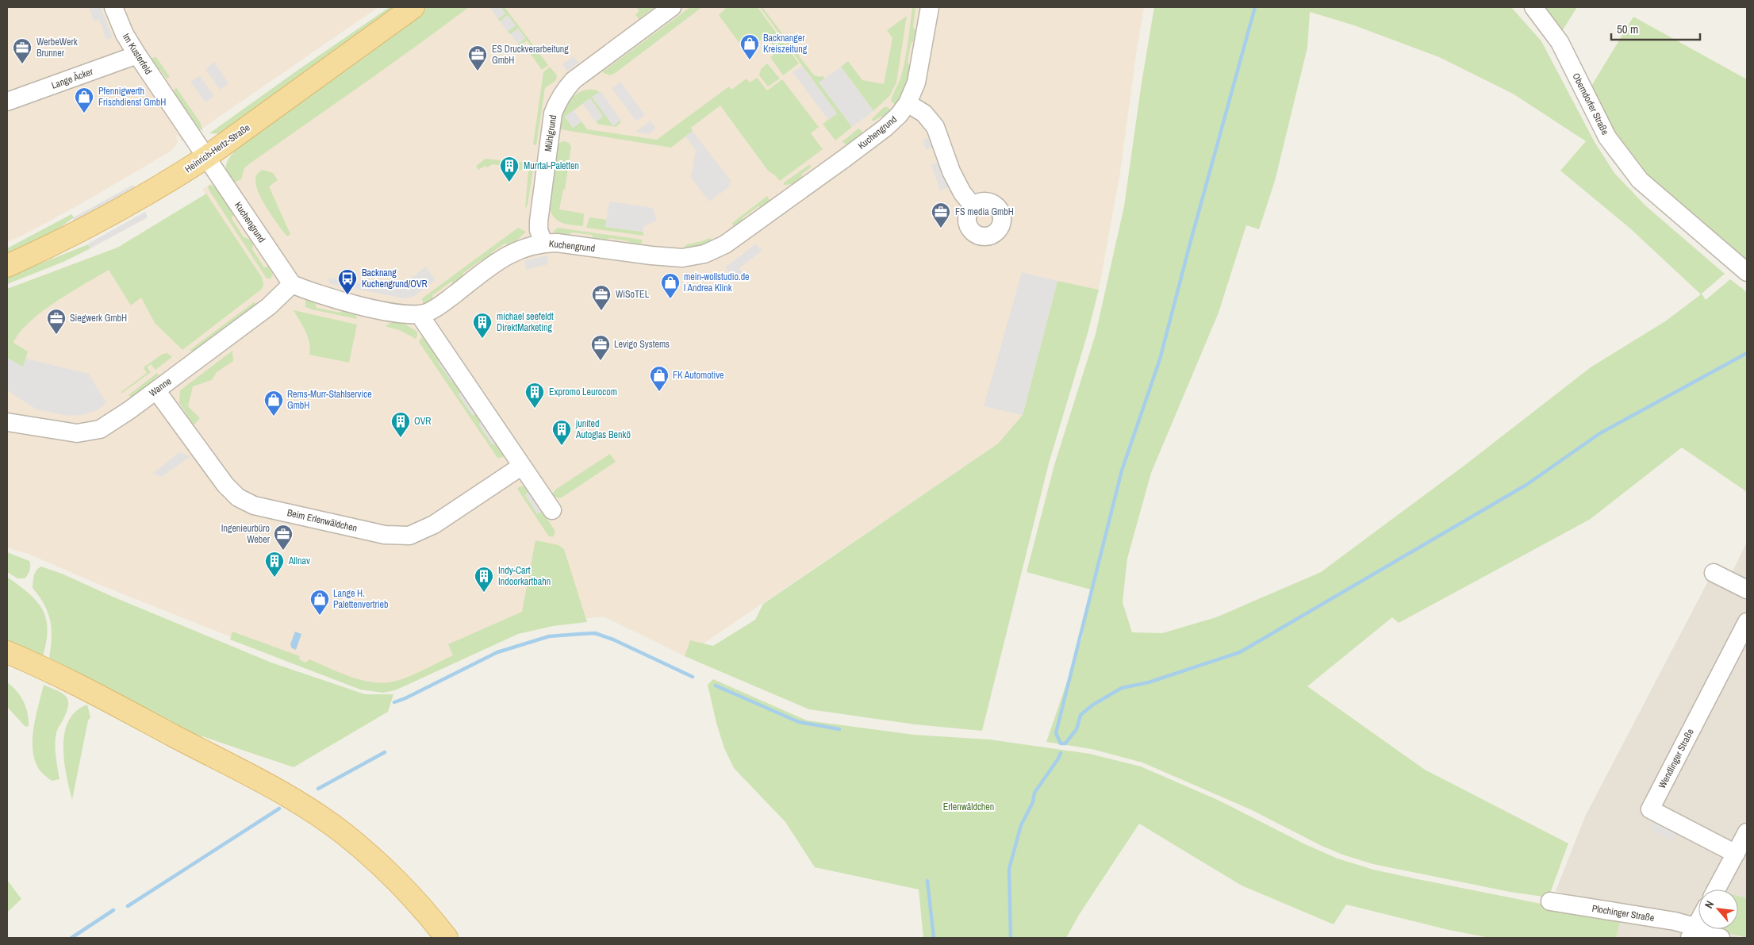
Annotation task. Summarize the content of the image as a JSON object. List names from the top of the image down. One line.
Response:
{"streets":{"main road":["Heinrich-Hertz-Straße"],"street":["Im Kusterfeld","Lange Äcker","Oberndorfer Straße","Kuchengrund","Mühlgrund","Wanne","Beim Erlenwäldchen","Wendlinger Straße","Plochinger Straße"]},"crossings":[["Im Kusterfeld","Lange Äcker"],["Im Kusterfeld","Kuchengrund"],["Im Kusterfeld","Heinrich-Hertz-Straße"],["Kuchengrund","Mühlgrund"],["Kuchengrund","Heinrich-Hertz-Straße"],["Kuchengrund","Wanne"],["Wanne","Beim Erlenwäldchen"]],"parks":["Erlenwäldchen"],"places":{"shop":["Backnanger Kreiszeitung","Pfennigwerth Frischdienst GmbH","mein-wollstudio.de l Andrea Klink","FK Automotive","Rems-Murr-Stahlservice GmbH","Lange H. Palettenvertrieb"],"office":["WerbeWerk Brunner","ES Druckverarbeitung GmbH","FS media GmbH","WiSoTEL","Siegwerk GmbH","Levigo Systems","Ingenieurbüro Weber"],"building":["Murrtal-Paletten","michael seefeldt DirektMarketing","Expromo Leurocom","OVR","junited Autoglas Benkö","Allnav","Indy-Cart Indoorkartbahn"],"bus stop":["Backnang Kuchengrund/OVR"]},"scale_bar":"50 m","north":"top left"}
